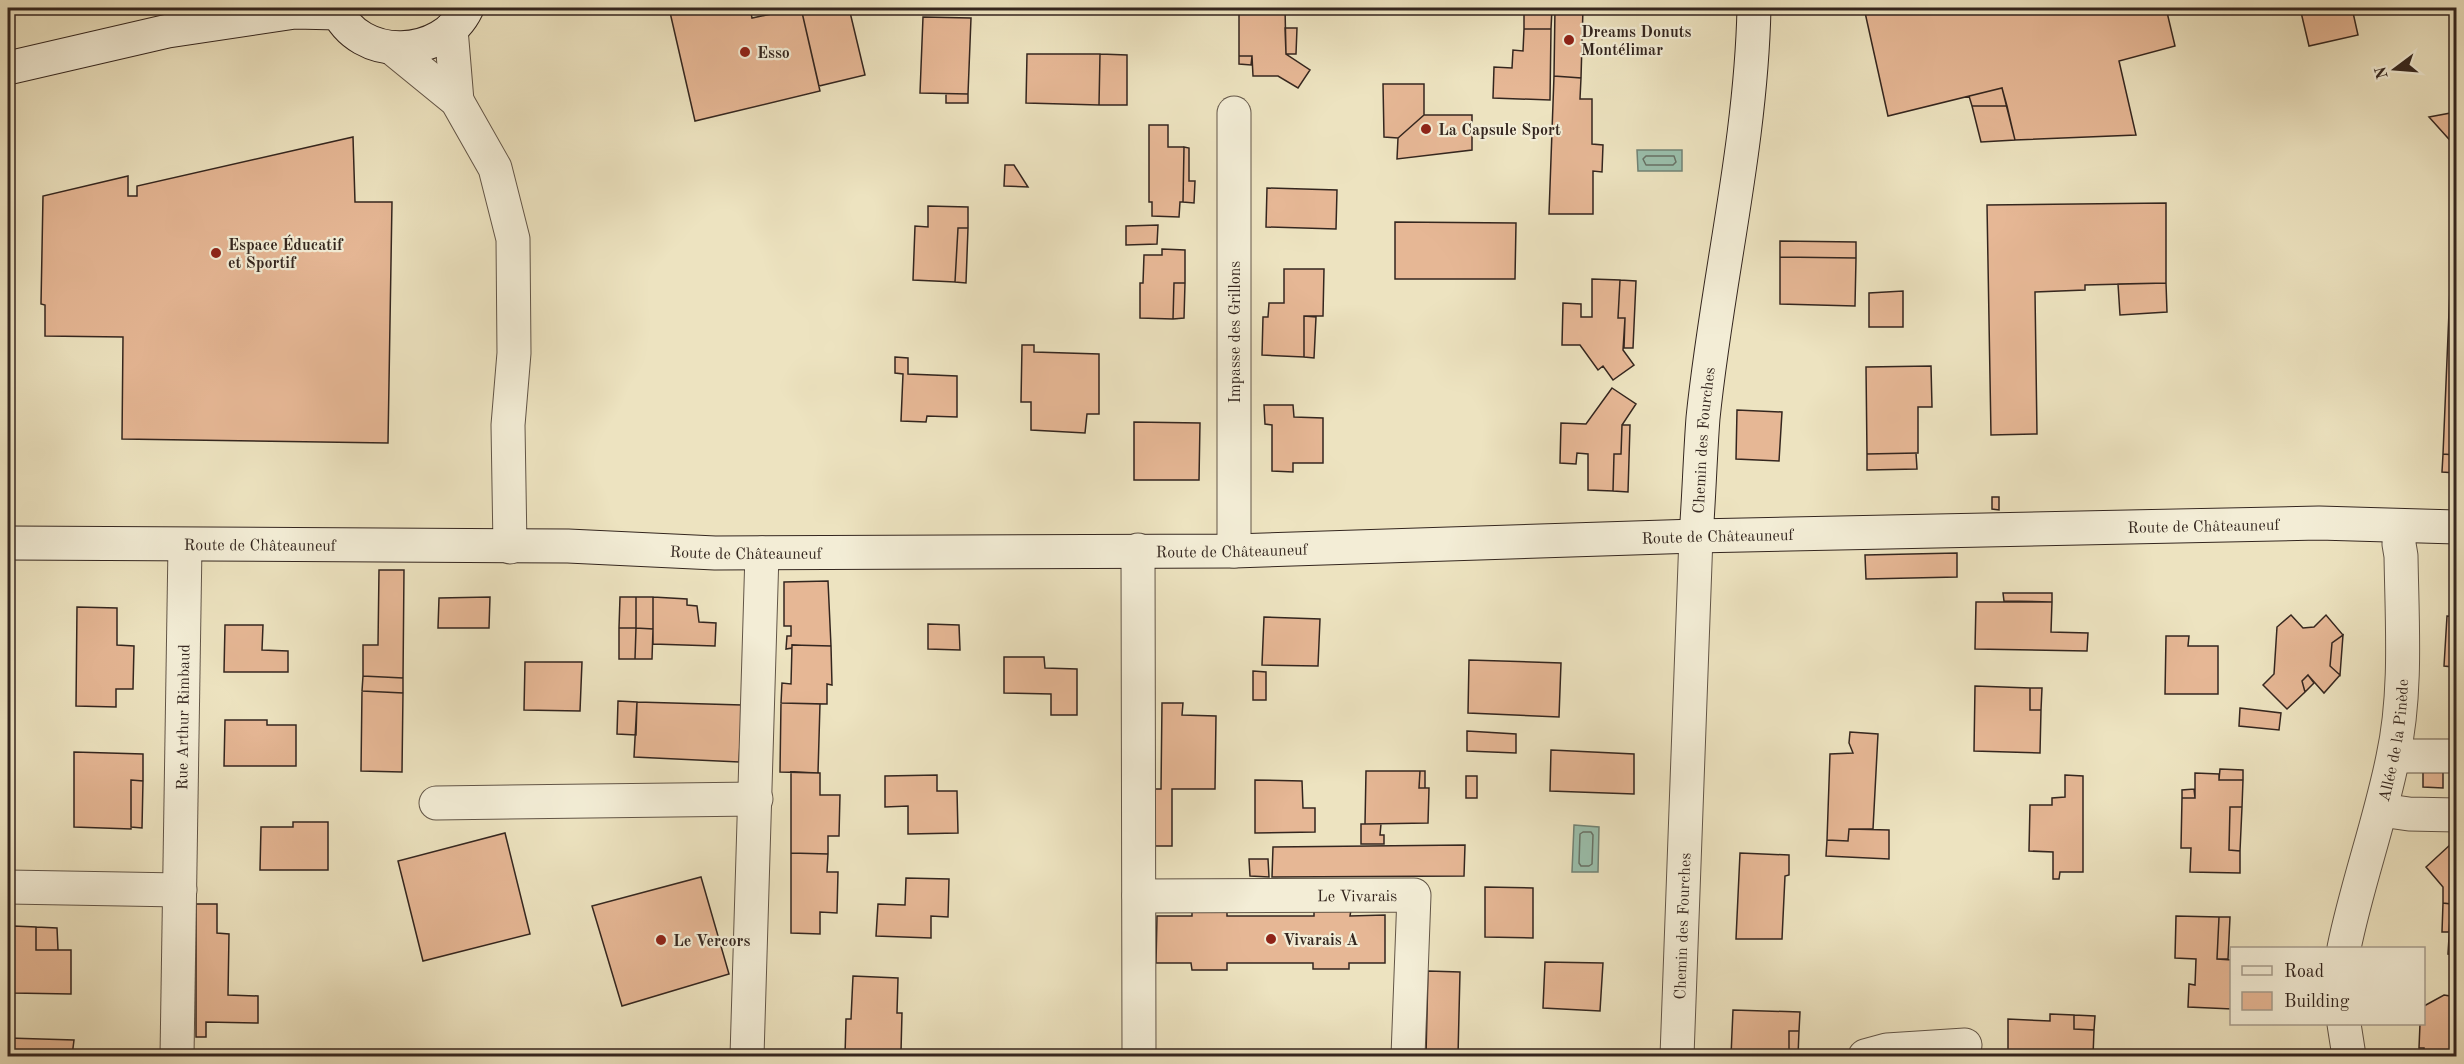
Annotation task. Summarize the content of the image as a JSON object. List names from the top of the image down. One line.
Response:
{"streets":{"street":["Impasse des Grillons","Chemin des Fourches","Route de Châteauneuf","Rue Arthur Rimbaud","Allée de la Pinède","Le Vivarais"]},"crossings":[["Impasse des Grillons","Route de Châteauneuf"],["Chemin des Fourches","Route de Châteauneuf"],["Route de Châteauneuf","Rue Arthur Rimbaud"],["Route de Châteauneuf","Allée de la Pinède"]],"places":["Dreams Donuts Montélimar","Esso","La Capsule Sport","Espace Éducatif et Sportif","Vivarais A","Le Vercors"],"legend":["Road","Building"],"north":"left"}
